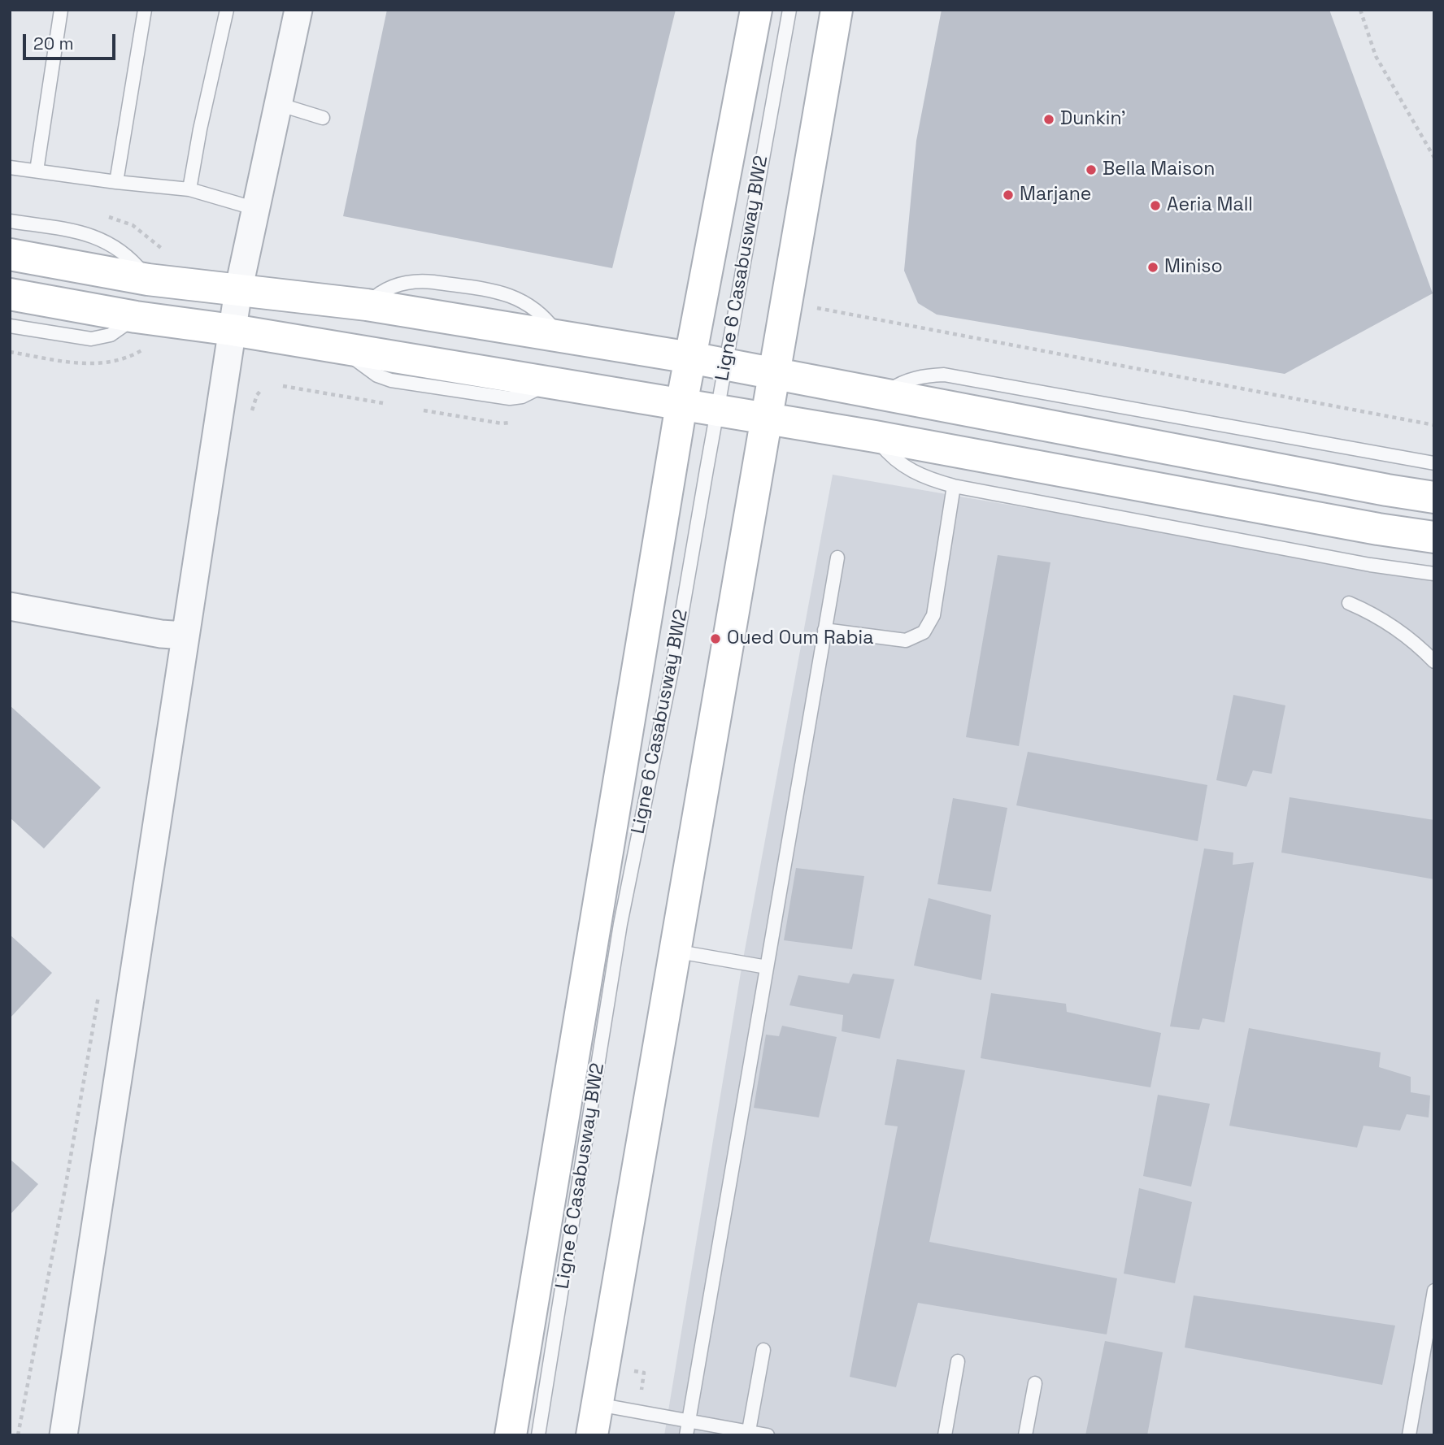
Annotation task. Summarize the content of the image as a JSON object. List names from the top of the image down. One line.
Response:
{"streets":{"lane":["Ligne 6 Casabusway BW2"]},"places":["Dunkin'","Bella Maison","Marjane","Aeria Mall","Miniso","Oued Oum Rabia"],"scale_bar":"20 m"}
